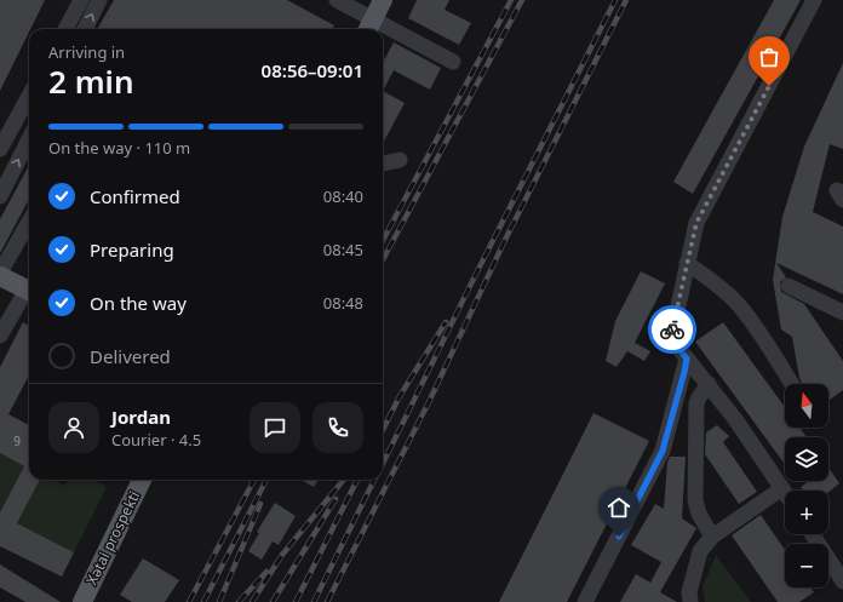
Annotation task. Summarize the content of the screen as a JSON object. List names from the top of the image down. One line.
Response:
{"streets":{"main road":["Xətai prospekti"]},"house_numbers":["9"],"north":"top","page":{"heading":["2 min","Arriving in","08:56–09:01"],"panel":["Jordan","Courier · 4.5"],"bar":"On the way · 110 m","list":[["Confirmed","08:40"],["Preparing","08:45"],["On the way","08:48"],"Delivered"],"map_buttons":["+","−"]}}
